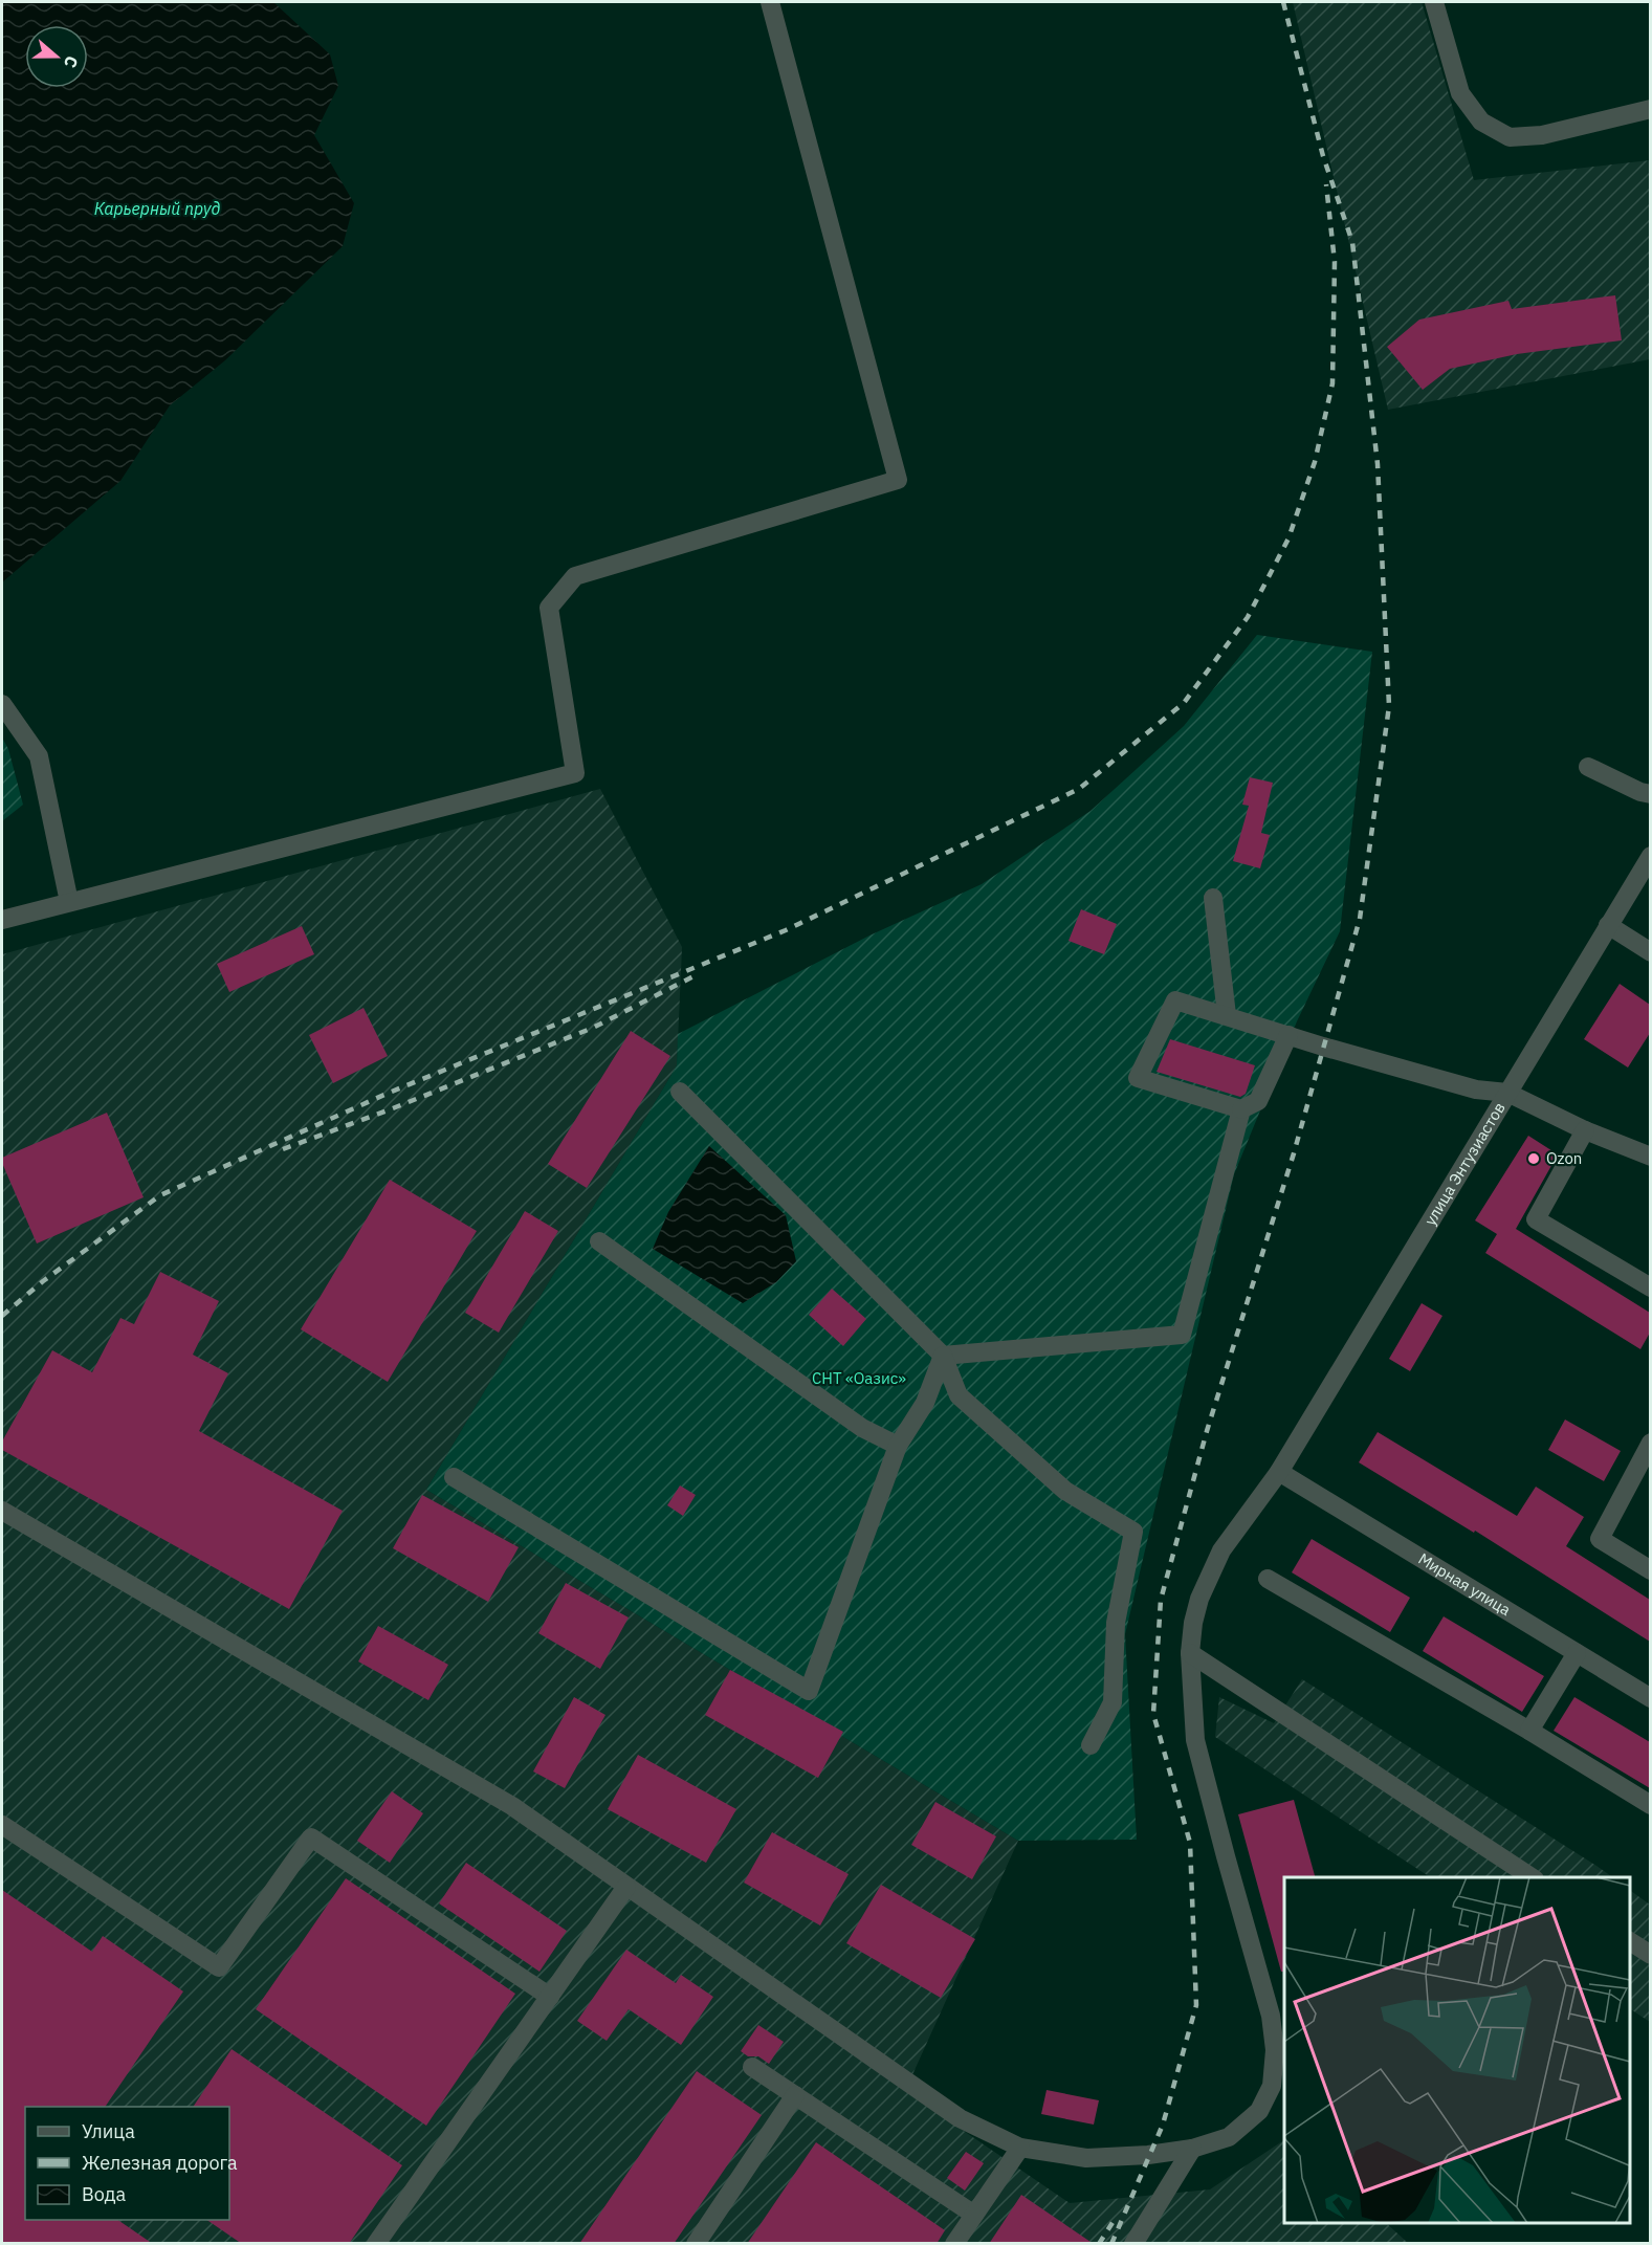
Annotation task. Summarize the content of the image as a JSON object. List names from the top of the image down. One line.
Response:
{"streets":{"street":["улица Энтузиастов","Мирная улица"]},"crossings":[["улица Энтузиастов","Мирная улица"]],"water":["Карьерный пруд"],"parks":["СНТ «Оазис»"],"places":["Ozon"],"legend":["Улица","Железная дорога","Вода"],"north":"right"}
